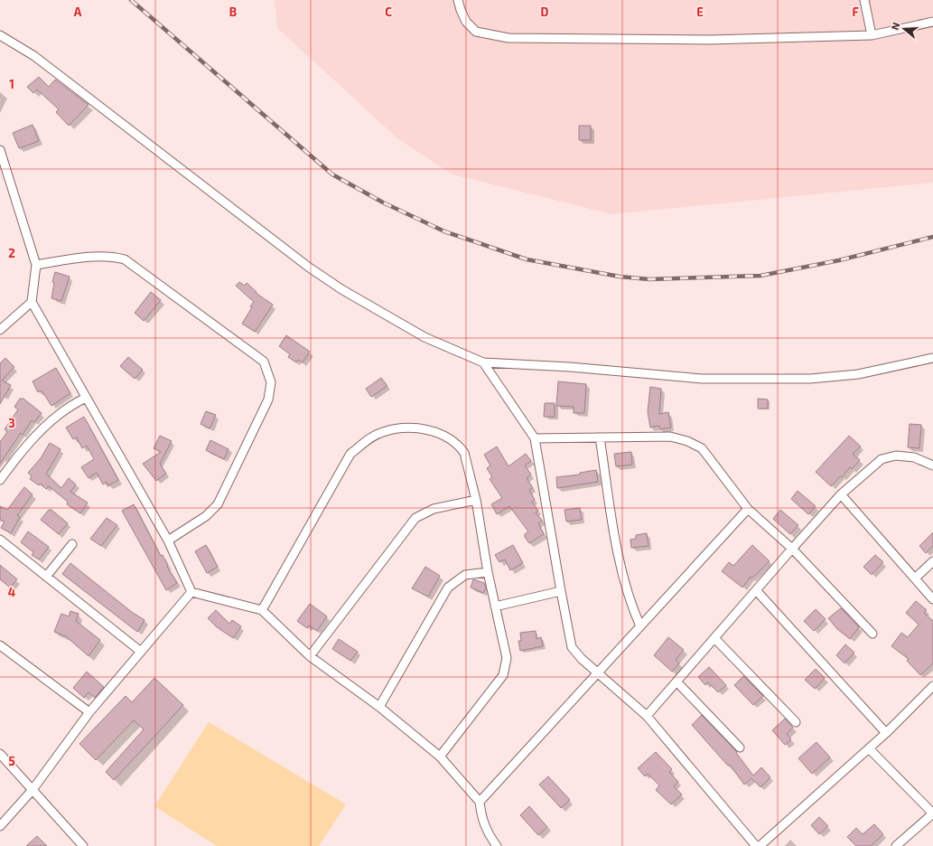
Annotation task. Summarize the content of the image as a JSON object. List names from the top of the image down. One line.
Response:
{"north":"left","grid":{"columns":["A","B","C","D","E","F"],"rows":["1","2","3","4","5"]}}
